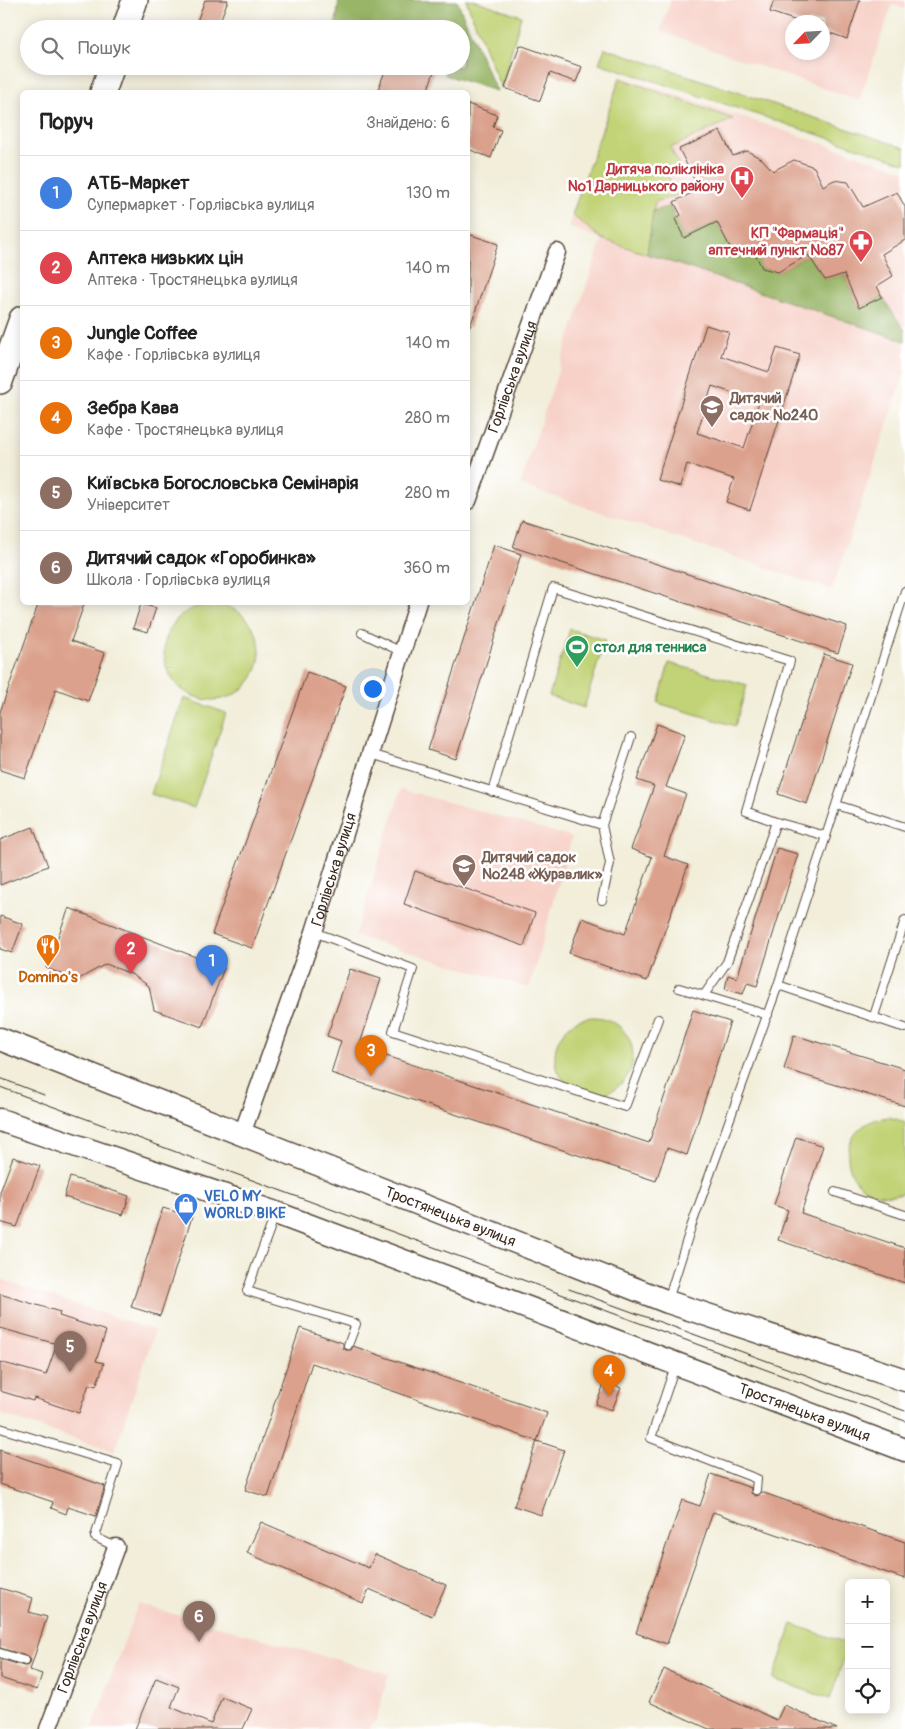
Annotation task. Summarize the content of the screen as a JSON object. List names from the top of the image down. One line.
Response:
{"streets":{"main road":["Тростянецька вулиця"],"street":["Горлівська вулиця"]},"crossings":[["Горлівська вулиця","Тростянецька вулиця"]],"places":{"hospital":["Дитяча поліклініка №1 Дарницького району"],"pharmacy":["КП \"Фармація\" аптечний пункт №87"],"school or university":["Дитячий садок №240","Дитячий садок №248 «Журавлик»"],"sports":["стол для тенниса"],"restaurant":["Domino's"],"shop":["VELO MY WORLD BIKE"]},"north":"bottom left","page":{"search":"Пошук","heading":["Поруч","Знайдено: 6"],"list":[{"mark":"1","name":"АТБ-Маркет","note":"Супермаркет · Горлівська вулиця","value":"130 m"},{"mark":"2","name":"Аптека низьких цін","note":"Аптека · Тростянецька вулиця","value":"140 m"},{"mark":"3","name":"Jungle Coffee","note":"Кафе · Горлівська вулиця","value":"140 m"},{"mark":"4","name":"Зебра Кава","note":"Кафе · Тростянецька вулиця","value":"280 m"},{"mark":"5","name":"Київська Богословська Семінарія","note":"Університет","value":"280 m"},{"mark":"6","name":"Дитячий садок «Горобинка»","note":"Школа · Горлівська вулиця","value":"360 m"}],"pins":["2","1","3","5","4","6"],"map_buttons":["+","−"]}}
